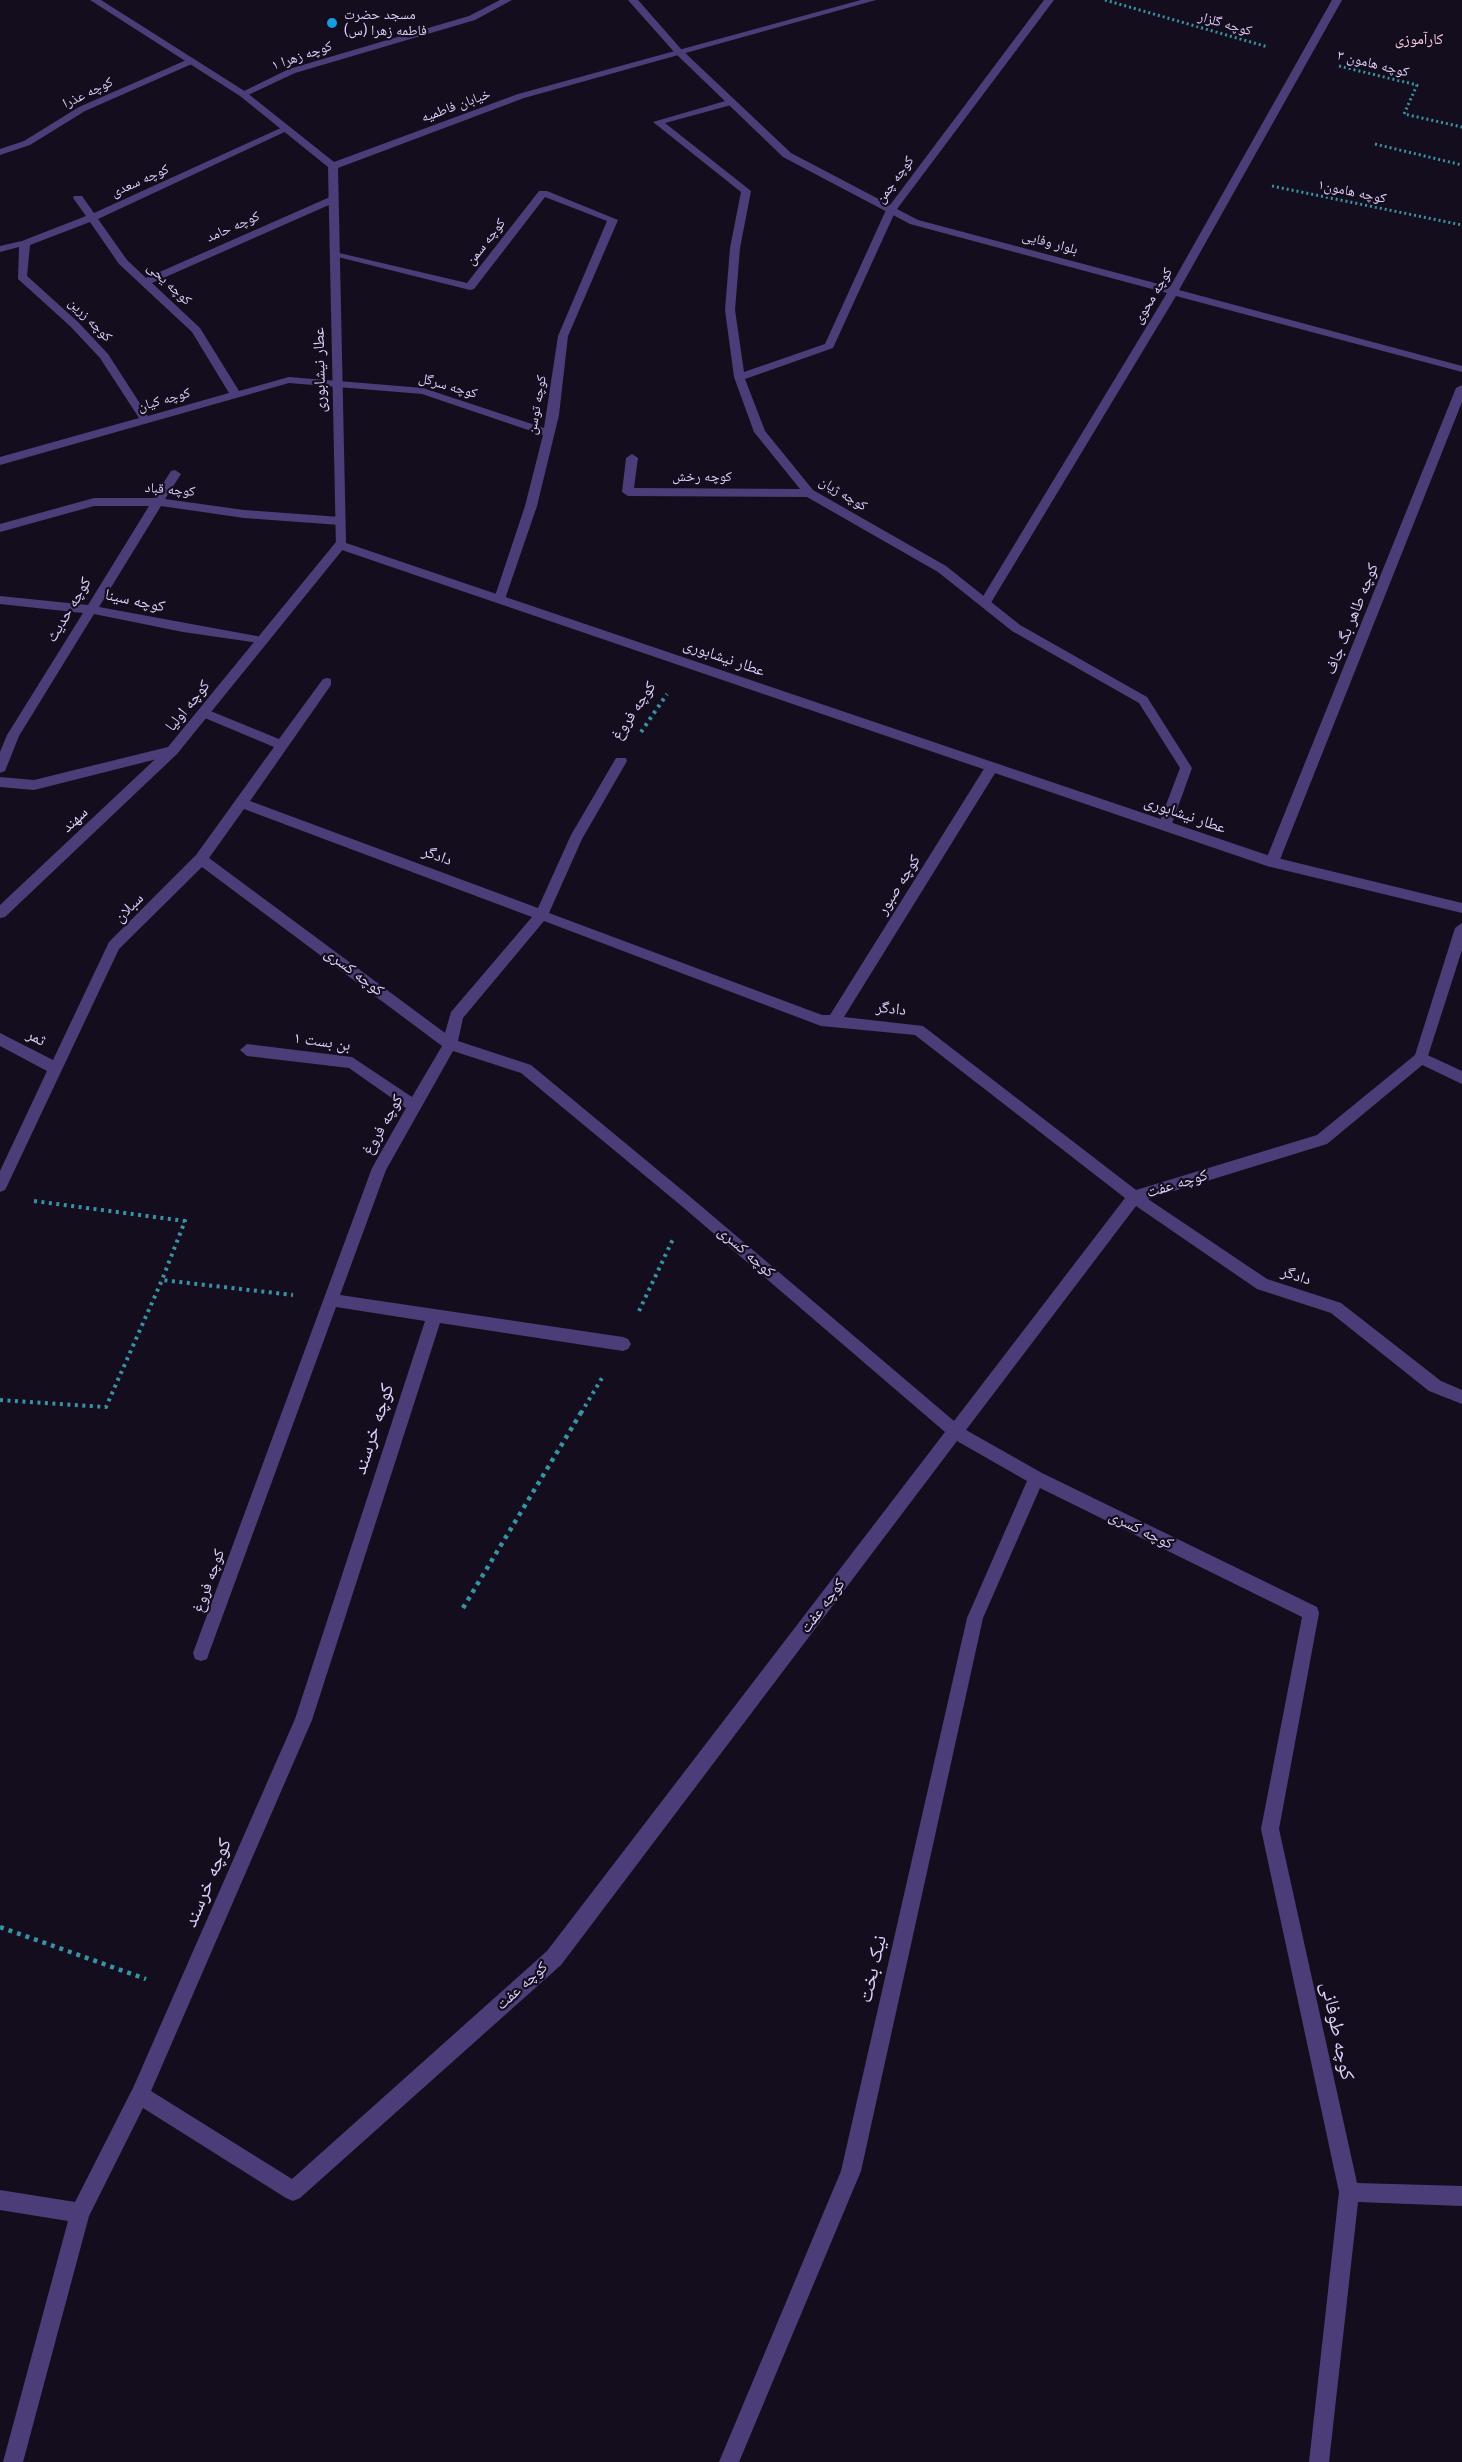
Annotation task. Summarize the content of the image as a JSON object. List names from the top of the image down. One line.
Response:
{"streets":{"street":["کوچه زهرا ۱","کوچه عذرا","خیابان فاطمیه","کوچه چمن","کوچه سعدی","کوچه حامد","کوچه سمن","بلوار وفایی","کوچه یحی","کوچه محوی","کوچه زرین","عطار نیشابوری","کوچه سرگل","کوچه کیان","کوچه توسن","کوچه رخش","کوچه قباد","کوچه ژیان","کوچه سینا","کوچه حدیث","کوچه طاهر بگ جاف","کوچه اولیا","کوچه فروغ","سهند","دادگر","کوچه صبور","سبلان","کوچه کسری","ثمر","بن بست ۱","کوچه عفت","کوچه خرسند","نیک بخت","کوچه طوفانی"],"path":["کوچه گلزار","کوچه هامون ۳","کوچه هامون۱"]},"crossings":[["کوچه گلزار","کوچه هامون ۳"],["کوچه گلزار","کوچه محوی"],["کوچه هامون ۳","کوچه محوی"],["خیابان فاطمیه","بلوار وفایی"],["خیابان فاطمیه","عطار نیشابوری"],["کوچه چمن","بلوار وفایی"],["کوچه چمن","کوچه ژیان"],["کوچه سعدی","کوچه یحی"],["کوچه سعدی","کوچه زرین"],["کوچه هامون۱","کوچه محوی"],["کوچه حامد","کوچه یحی"],["کوچه حامد","عطار نیشابوری"],["کوچه سمن","عطار نیشابوری"],["کوچه سمن","کوچه توسن"],["بلوار وفایی","کوچه محوی"],["بلوار وفایی","کوچه ژیان"],["کوچه یحی","کوچه کیان"],["کوچه محوی","کوچه ژیان"],["کوچه زرین","کوچه کیان"],["عطار نیشابوری","کوچه سرگل"],["عطار نیشابوری","کوچه کیان"],["عطار نیشابوری","کوچه توسن"],["عطار نیشابوری","کوچه قباد"],["عطار نیشابوری","کوچه ژیان"],["عطار نیشابوری","کوچه طاهر بگ جاف"],["عطار نیشابوری","کوچه اولیا"],["عطار نیشابوری","کوچه فروغ"],["عطار نیشابوری","کوچه صبور"],["کوچه سرگل","کوچه کیان"],["کوچه سرگل","کوچه توسن"],["کوچه رخش","کوچه ژیان"],["کوچه قباد","کوچه حدیث"],["کوچه سینا","کوچه حدیث"],["کوچه سینا","کوچه اولیا"],["کوچه اولیا","سهند"],["کوچه فروغ","دادگر"],["کوچه فروغ","کوچه کسری"],["کوچه فروغ","بن بست ۱"],["دادگر","کوچه صبور"],["دادگر","سبلان"],["دادگر","کوچه عفت"],["سبلان","کوچه کسری"],["سبلان","ثمر"],["کوچه کسری","کوچه عفت"],["کوچه کسری","نیک بخت"],["کوچه کسری","کوچه طوفانی"],["کوچه عفت","کوچه خرسند"]],"districts":["کارآموزی"],"places":["مسجد حضرت فاطمه زهرا (س)"]}
